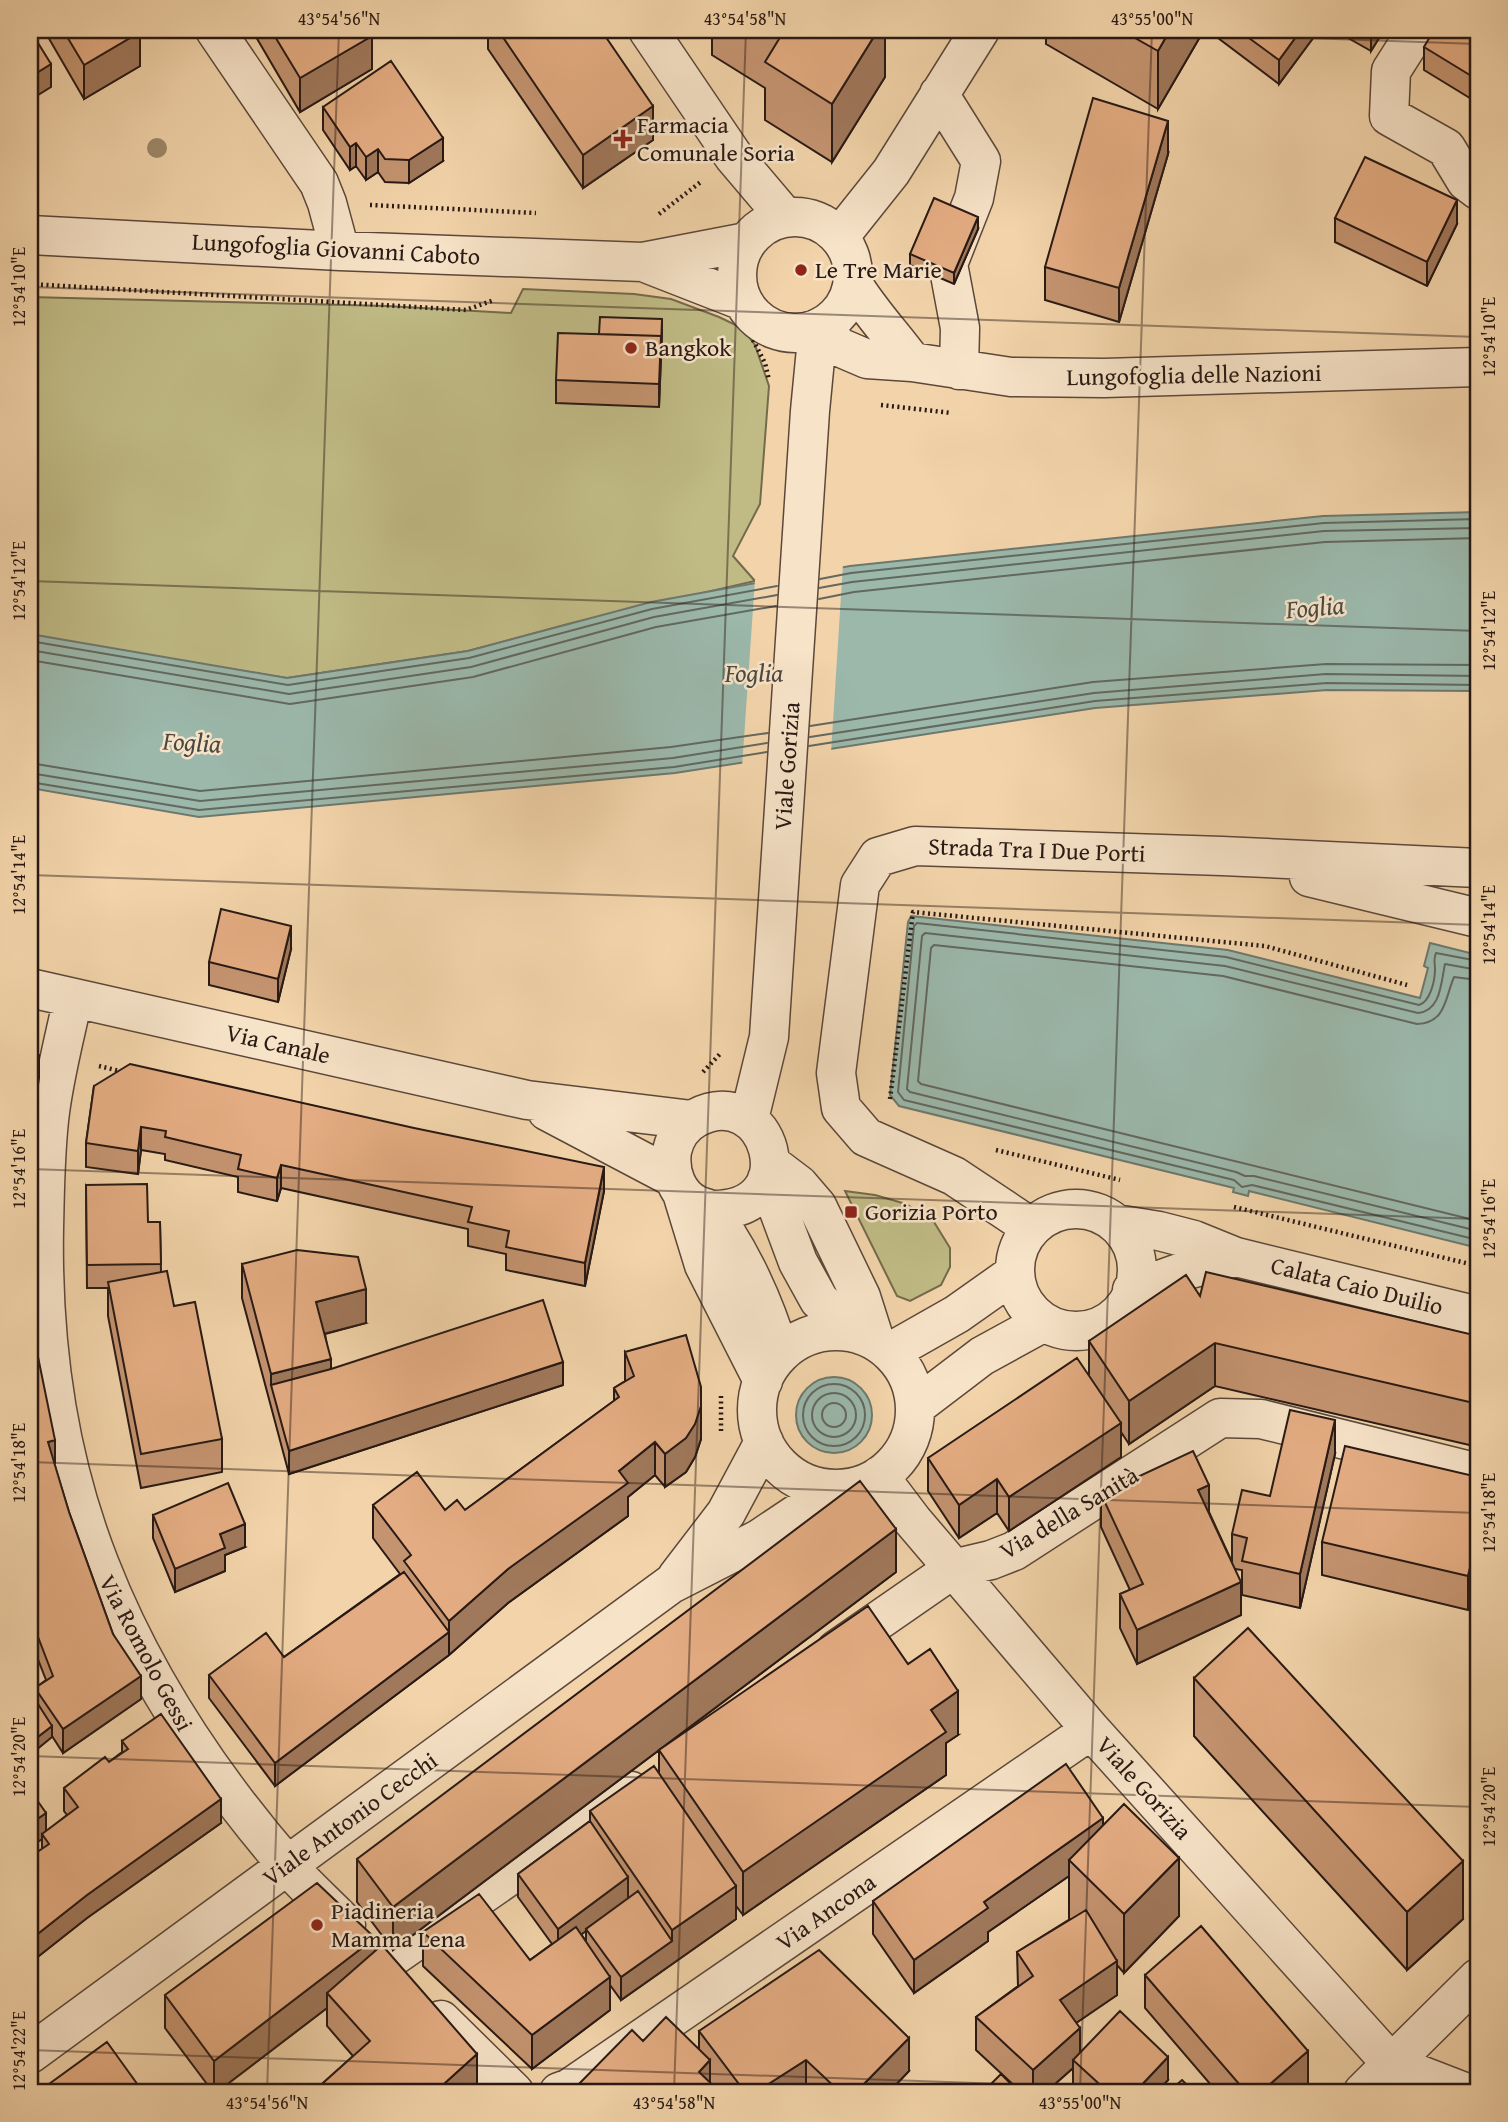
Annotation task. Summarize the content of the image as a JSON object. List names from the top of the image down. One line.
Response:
{"streets":{"street":["Lungofoglia Giovanni Caboto","Lungofoglia delle Nazioni","Viale Gorizia","Strada Tra I Due Porti","Via Canale","Calata Caio Duilio","Via della Sanità","Via Romolo Gessi","Viale Antonio Cecchi","Via Ancona"]},"crossings":[["Lungofoglia Giovanni Caboto","Lungofoglia delle Nazioni"],["Lungofoglia Giovanni Caboto","Viale Gorizia"],["Lungofoglia delle Nazioni","Viale Gorizia"],["Viale Gorizia","Via Canale"],["Viale Gorizia","Via della Sanità"],["Viale Gorizia","Viale Antonio Cecchi"],["Viale Gorizia","Via Ancona"],["Strada Tra I Due Porti","Calata Caio Duilio"],["Via Canale","Via Romolo Gessi"],["Via Romolo Gessi","Viale Antonio Cecchi"]],"water":["Foglia"],"places":{"health":["Farmacia Comunale Soria"],"other":["Le Tre Marie","Bangkok","Piadineria Mamma Lena"],"transit":["Gorizia Porto"]},"coordinates":["43°54'56\"N","43°54'58\"N","43°55'00\"N","12°54'10\"E","12°54'12\"E","12°54'14\"E","12°54'16\"E","12°54'18\"E","12°54'20\"E","12°54'22\"E"]}
